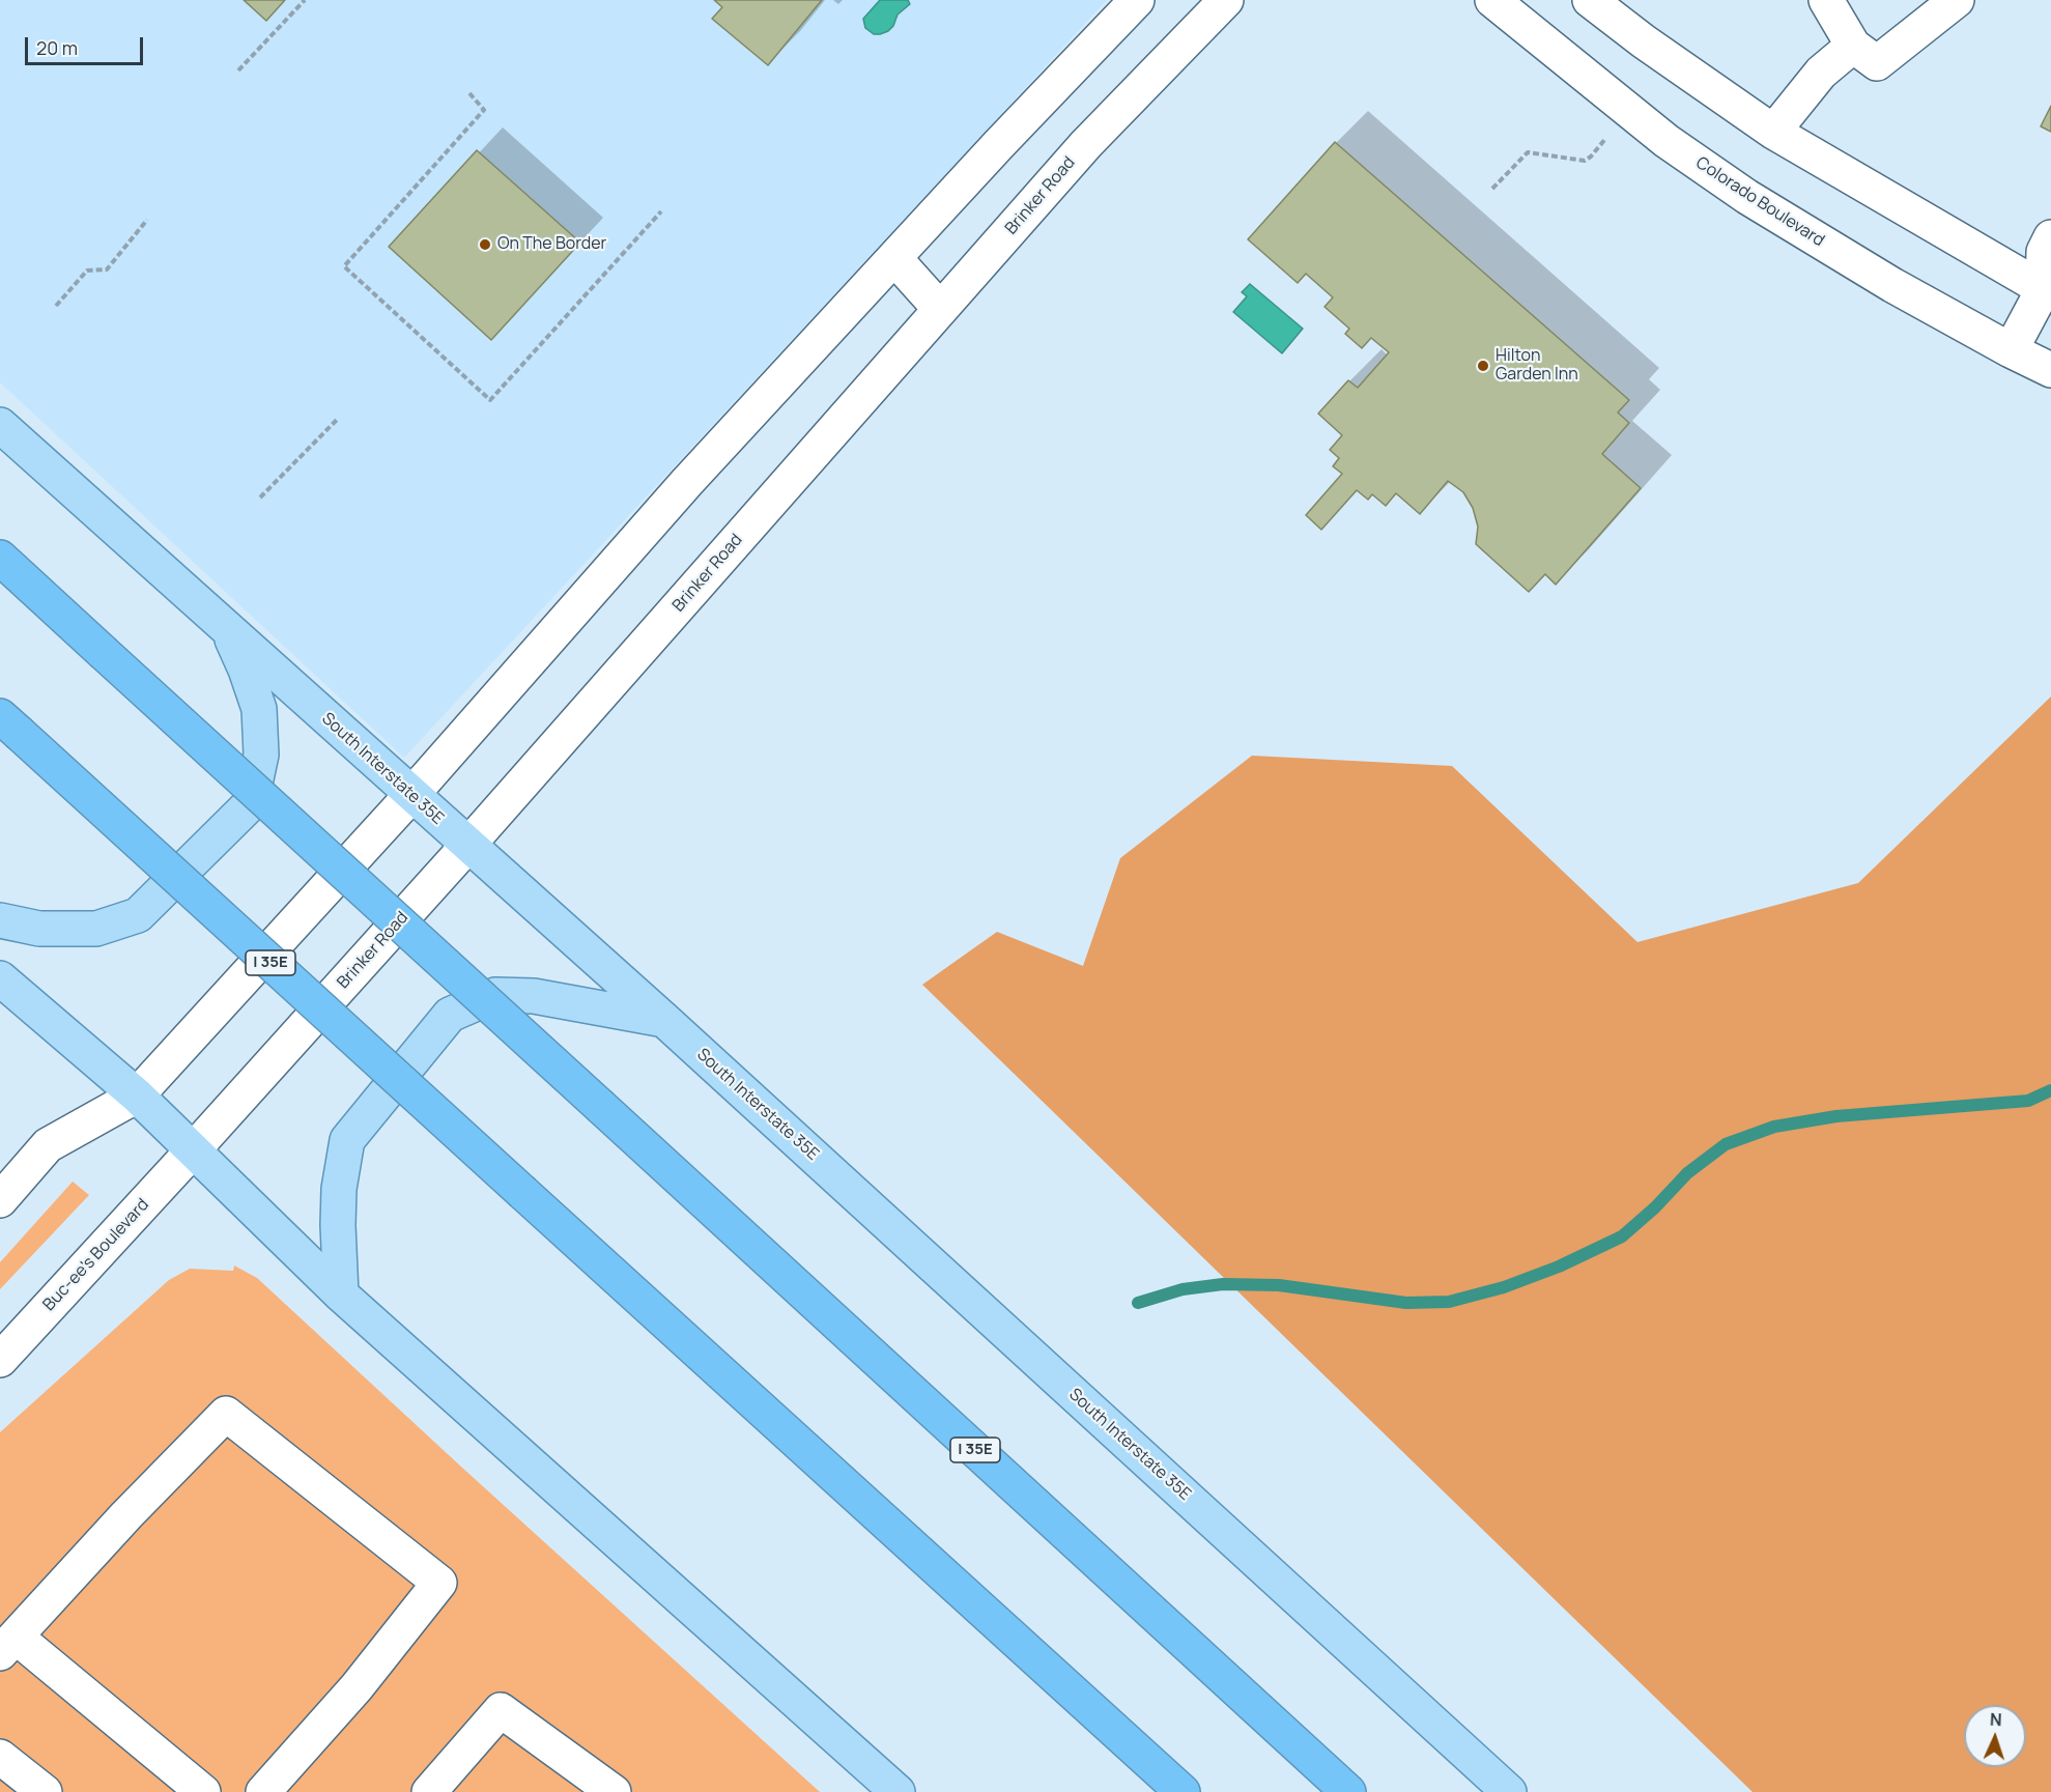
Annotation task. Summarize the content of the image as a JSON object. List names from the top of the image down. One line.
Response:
{"streets":{"highway":["I 35E"],"main road":["South Interstate 35E"],"street":["Brinker Road","Colorado Boulevard","Buc-ee's Boulevard"]},"crossings":[["Brinker Road","South Interstate 35E"],["Brinker Road","Buc-ee's Boulevard"]],"places":["On The Border","Hilton Garden Inn"],"scale_bar":"20 m","north":"top"}
